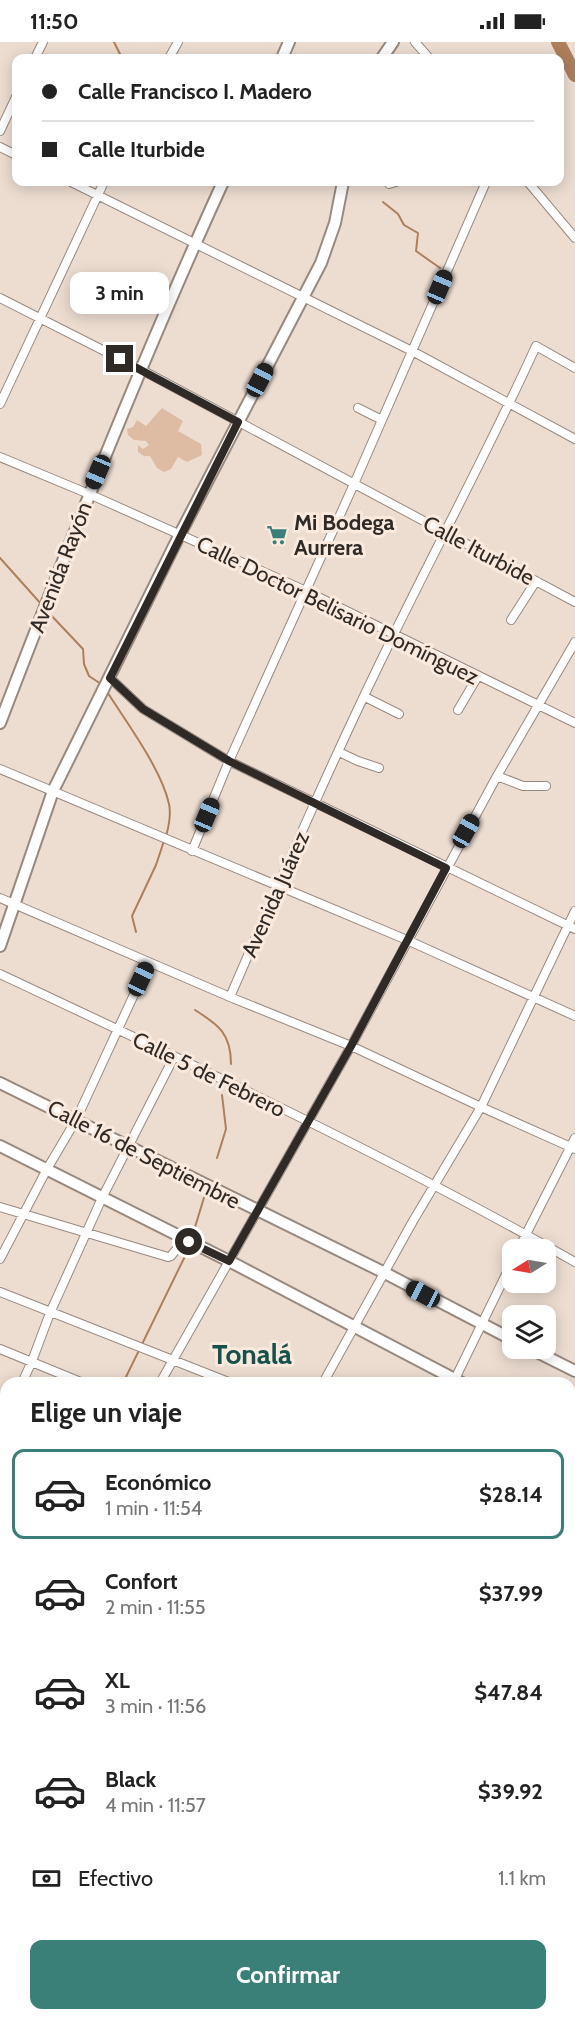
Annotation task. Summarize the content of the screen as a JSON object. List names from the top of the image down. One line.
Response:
{"streets":{"main road":["Avenida Rayón","Calle 16 de Septiembre"],"street":["Calle Iturbide","Calle Doctor Belisario Domínguez","Avenida Juárez","Calle 5 de Febrero"]},"crossings":[["Calle Iturbide","Avenida Rayón"],["Calle Iturbide","Avenida Juárez"],["Avenida Rayón","Calle Doctor Belisario Domínguez"],["Calle Doctor Belisario Domínguez","Avenida Juárez"]],"districts":["Tonalá"],"places":{"supermarket":["Mi Bodega Aurrera"]},"north":"left","page":{"status":"11:50","banner":["Calle Francisco I. Madero","Calle Iturbide"],"bubble":"3 min","heading":"Elige un viaje","list":[{"name":"Económico","note":"1 min · 11:54","value":"$28.14"},{"name":"Confort","note":"2 min · 11:55","value":"$37.99"},{"name":"XL","note":"3 min · 11:56","value":"$47.84"},{"name":"Black","note":"4 min · 11:57","value":"$39.92"}],"pay":["Efectivo","1.1 km"],"buttons":"Confirmar"}}
